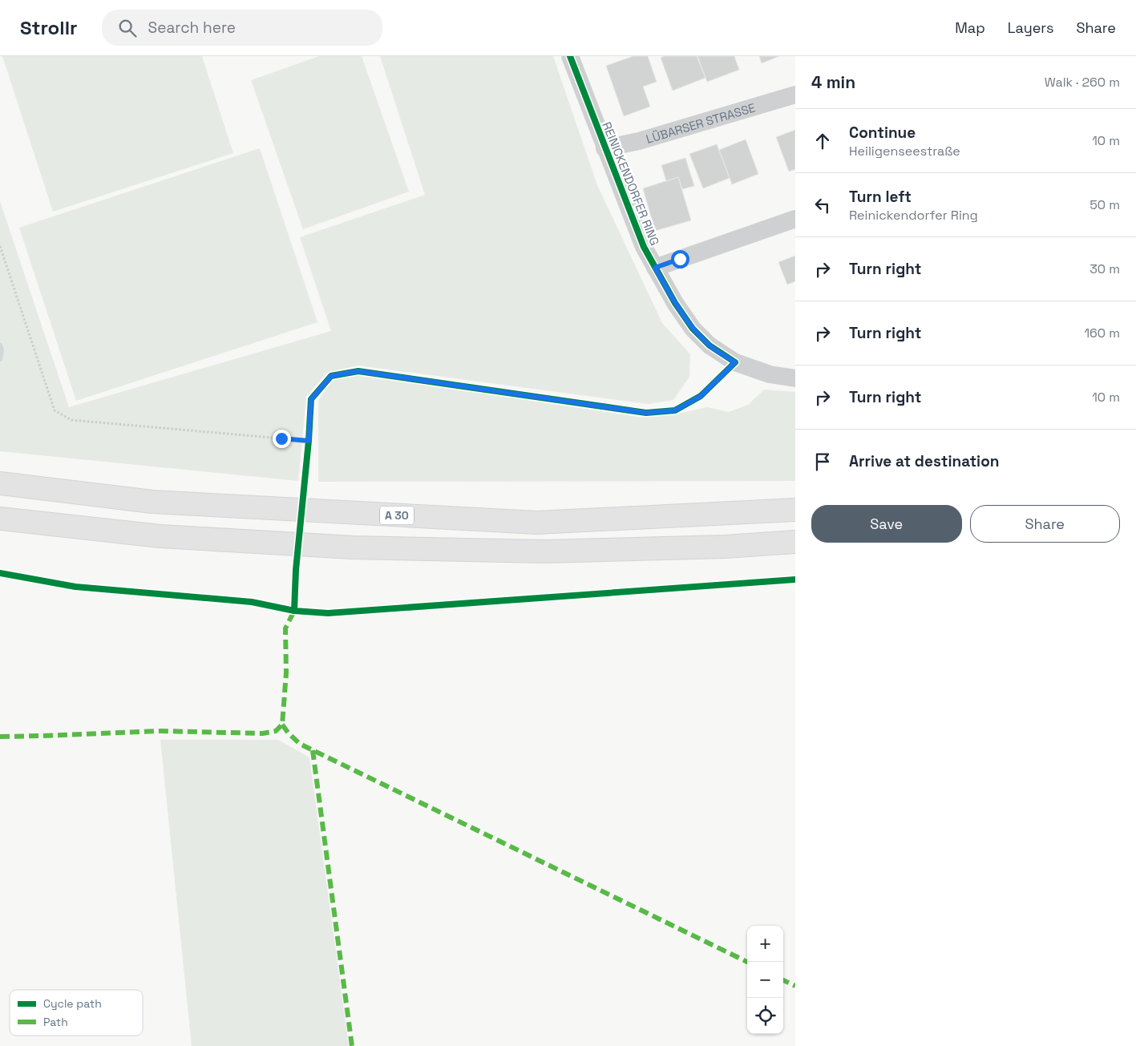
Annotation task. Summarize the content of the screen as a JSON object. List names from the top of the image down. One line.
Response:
{"streets":{"highway":["A 30"],"street":["LÜBARSER STRASSE","REINICKENDORFER RING"]},"crossings":[["LÜBARSER STRASSE","REINICKENDORFER RING"]],"legend":["Cycle path","Path"],"page":{"header":"Strollr","search":"Search here","nav":["Map","Layers","Share"],"heading":["4 min","Walk · 260 m"],"list":[["Continue","Heiligenseestraße","10 m"],["Turn left","Reinickendorfer Ring","50 m"],["Turn right","30 m"],["Turn right","160 m"],["Turn right","10 m"],"Arrive at destination"],"buttons":["Save","Share"],"map_buttons":["+","−"]}}
